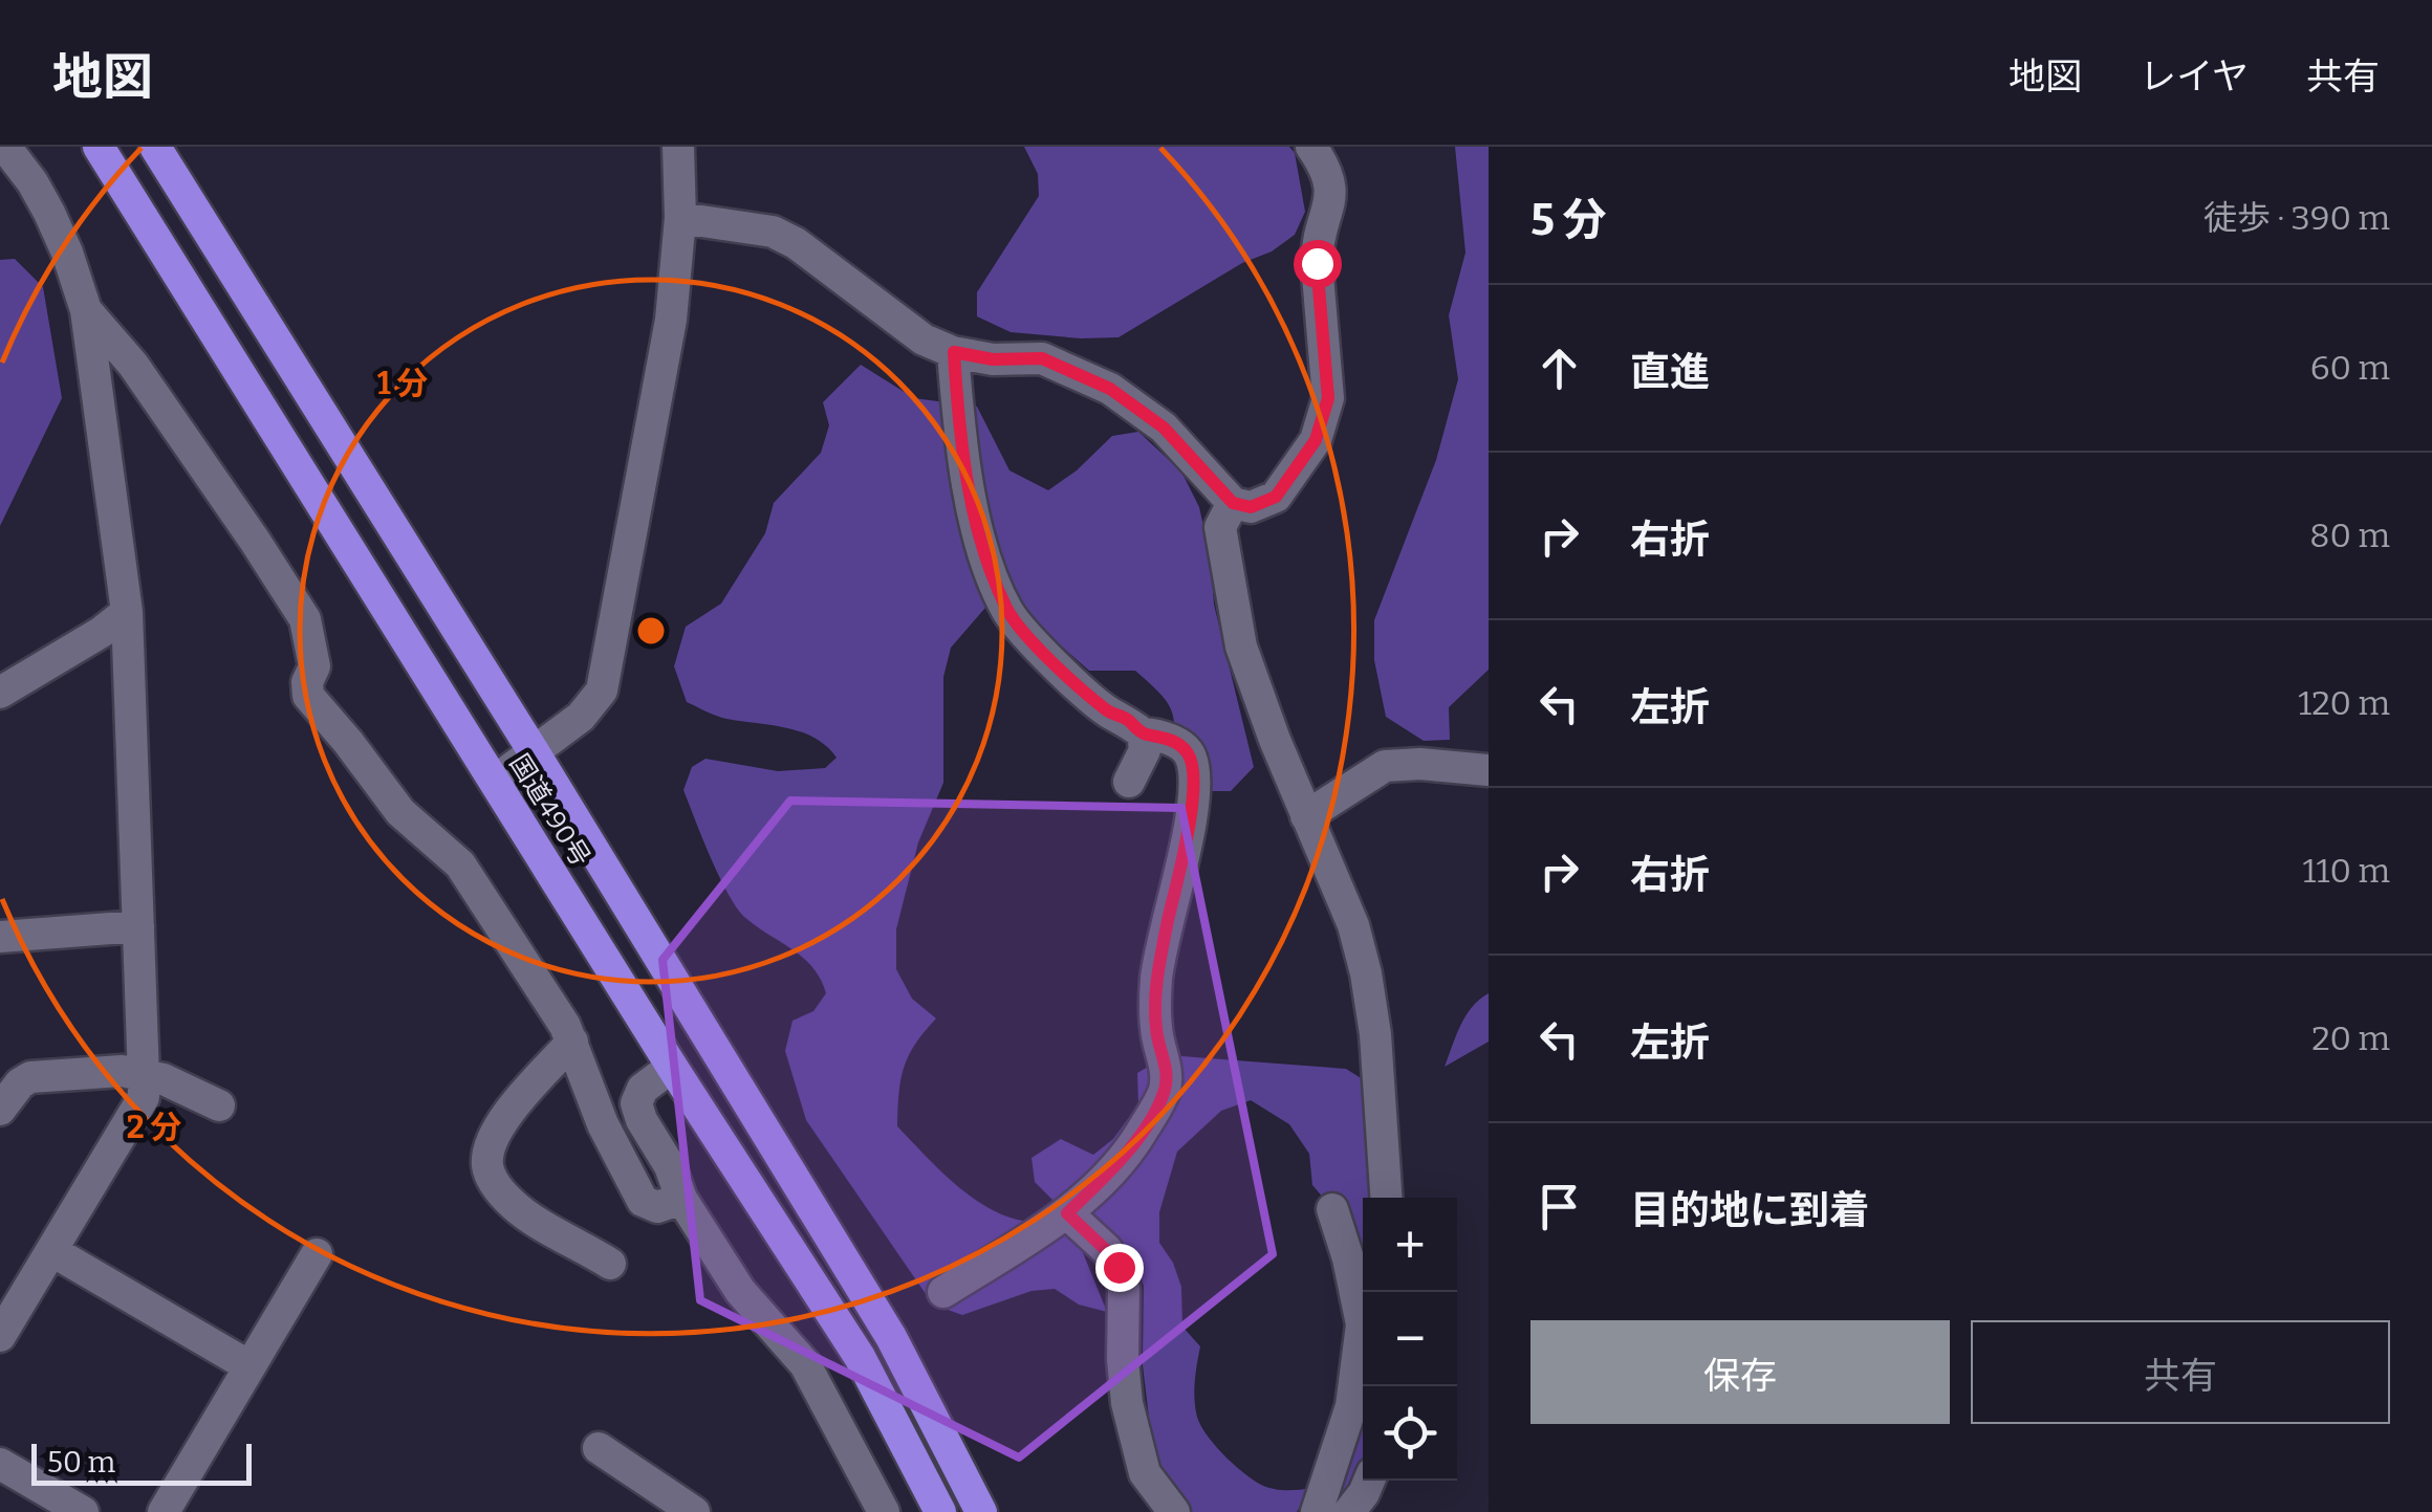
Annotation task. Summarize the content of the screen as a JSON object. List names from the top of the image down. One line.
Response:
{"streets":{"highway":["国道490号"]},"scale_bar":"50 m","page":{"header":"地図","nav":["地図","レイヤ","共有"],"heading":["5 分","徒歩 · 390 m"],"list":[["直進","60 m"],["右折","80 m"],["左折","120 m"],["右折","110 m"],["左折","20 m"],"目的地に到着"],"map_buttons":["+","−"],"buttons":["保存","共有"],"scale":"50 m"},"rings":["1 分","2 分"]}
